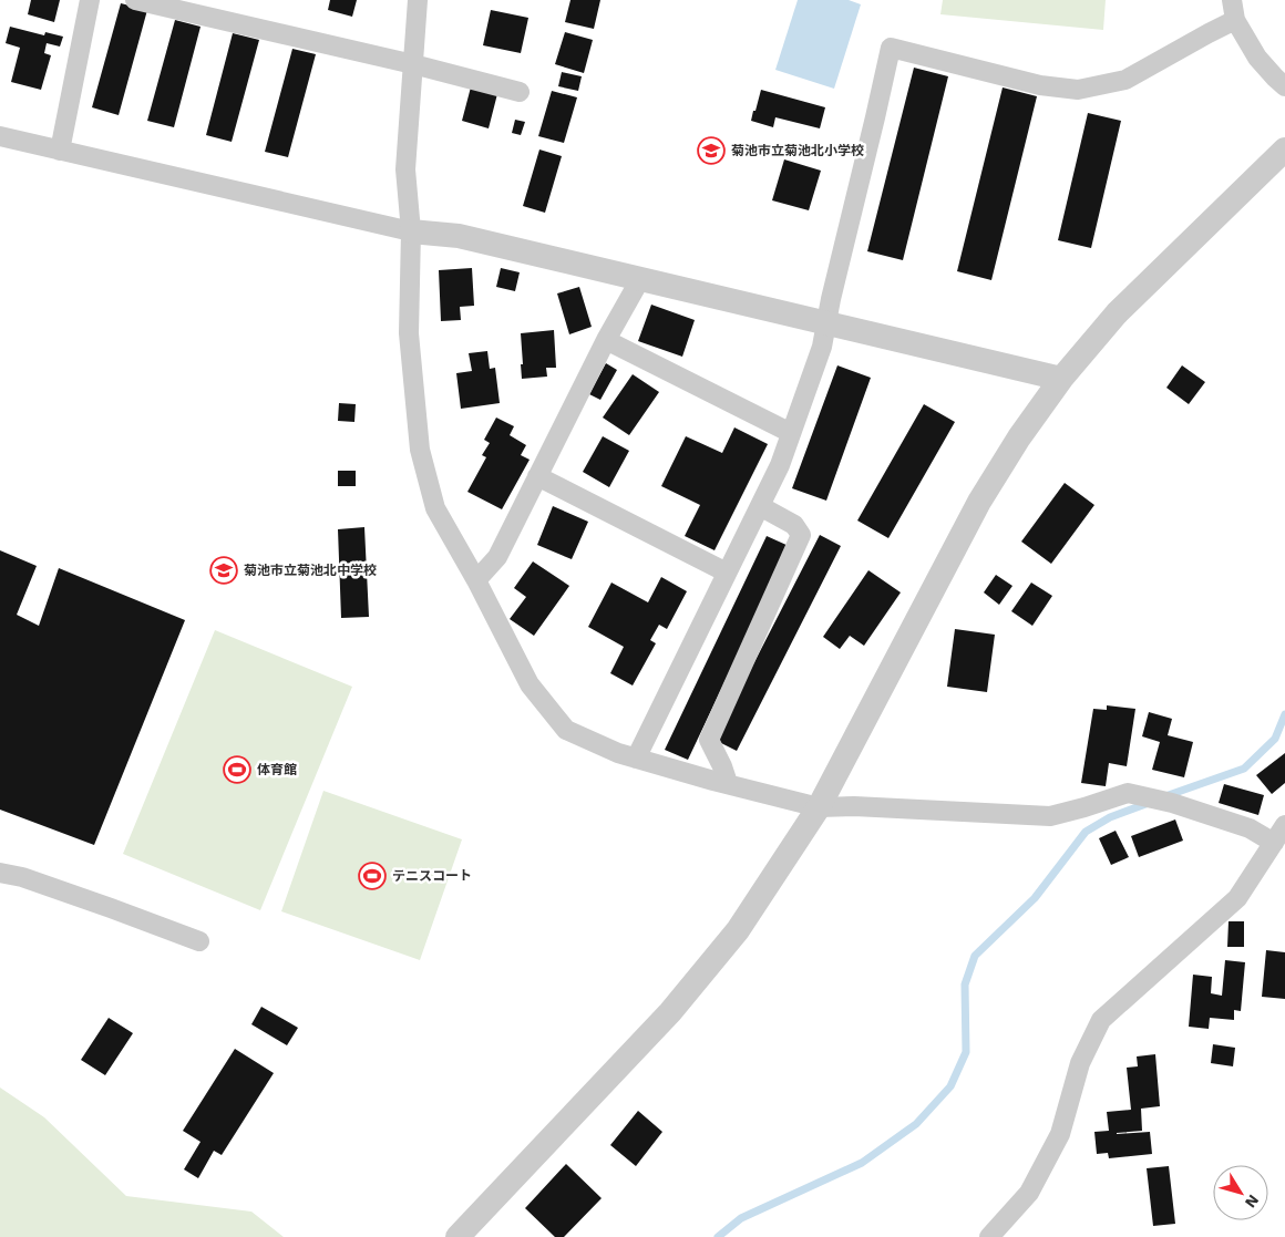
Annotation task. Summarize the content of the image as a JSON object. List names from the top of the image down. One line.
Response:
{"places":{"school or university":["菊池市立菊池北小学校","菊池市立菊池北中学校"],"sports":["体育館","テニスコート"]},"north":"bottom right"}
